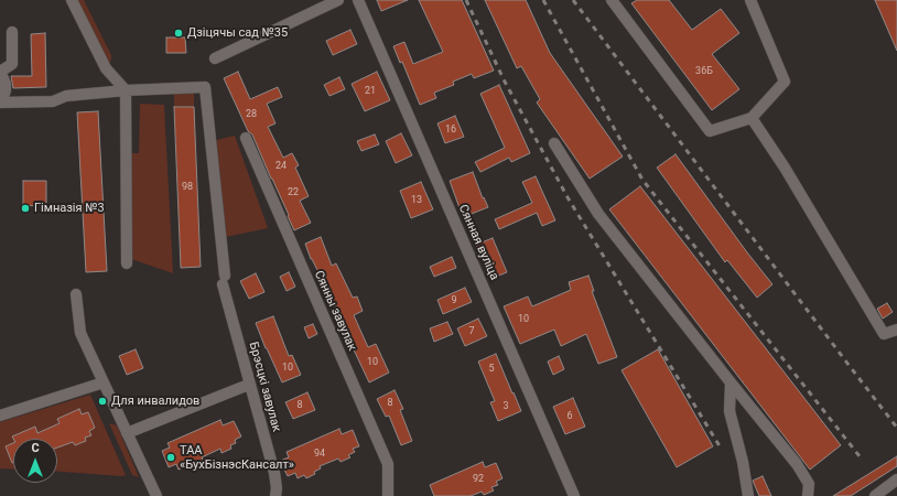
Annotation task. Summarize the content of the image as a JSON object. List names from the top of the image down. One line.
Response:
{"streets":{"street":["Сянная вуліца","Сянны завулак","Брэсцкі завулак"]},"places":["Дзіцячы сад №35","Гімназія №3","Для инвалидов","ТАА «БухБізнэсКансалт»"],"house_numbers":["36Б","21","28","16","24","98","22","13","9","10","7","10","10","5","8","8","3","6","94","92"],"north":"top"}
